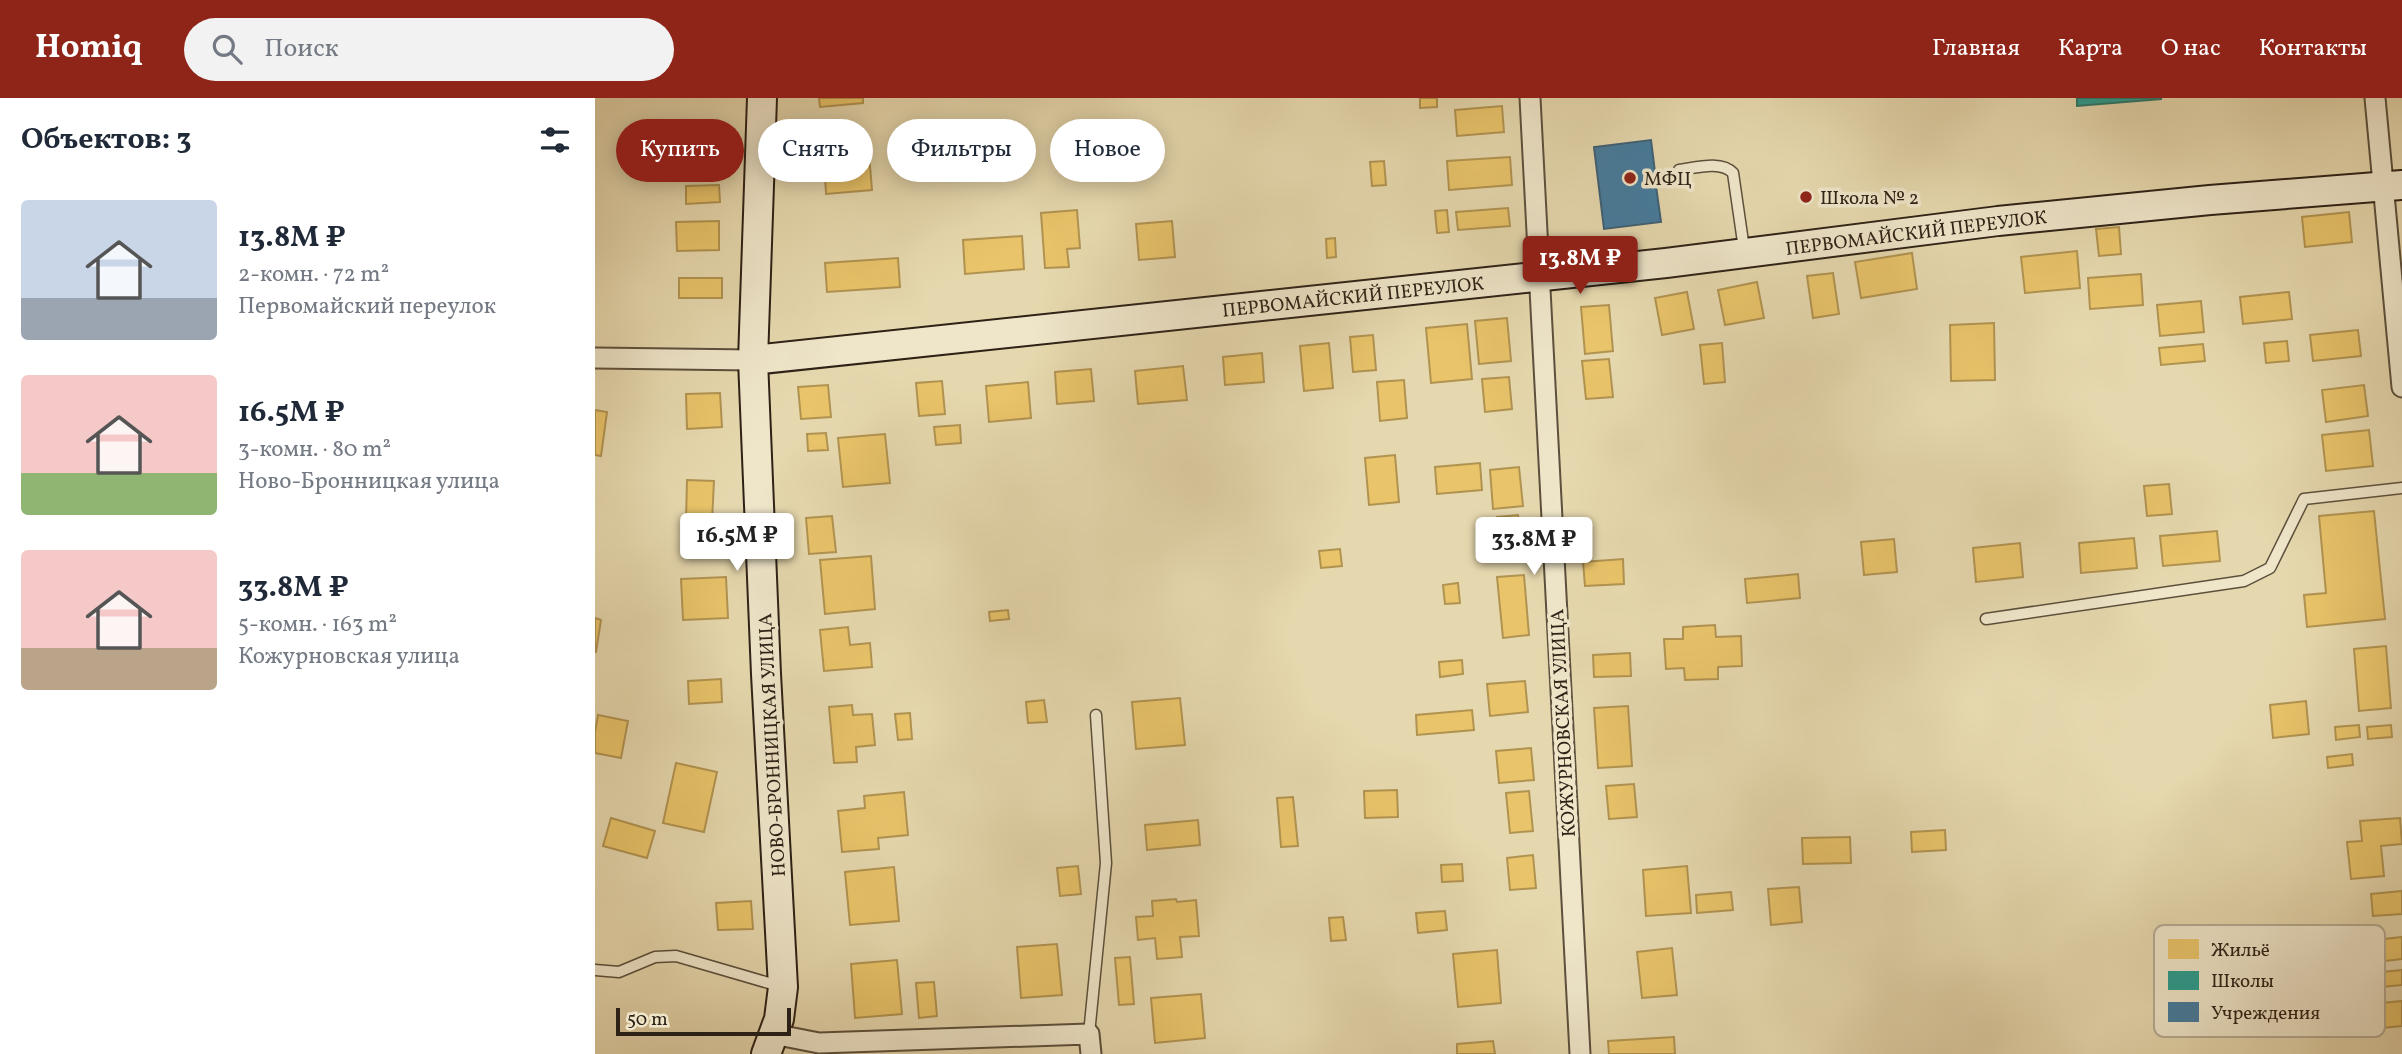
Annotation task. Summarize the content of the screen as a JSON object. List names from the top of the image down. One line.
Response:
{"streets":{"street":["ПЕРВОМАЙСКИЙ ПЕРЕУЛОК","КОЖУРНОВСКАЯ УЛИЦА","НОВО-БРОННИЦКАЯ УЛИЦА"]},"crossings":[["ПЕРВОМАЙСКИЙ ПЕРЕУЛОК","КОЖУРНОВСКАЯ УЛИЦА"],["ПЕРВОМАЙСКИЙ ПЕРЕУЛОК","НОВО-БРОННИЦКАЯ УЛИЦА"]],"places":["МФЦ","Школа № 2"],"legend":["Жильё","Школы","Учреждения"],"scale_bar":"50 m","page":{"header":"Homiq","search":"Поиск","nav":["Главная","Карта","О нас","Контакты"],"heading":"Объектов: 3","chip":["Купить","Снять","Фильтры","Новое"],"list":[{"name":"13.8M ₽","note":"2-комн. · 72 m² · Первомайский переулок"},{"name":"16.5M ₽","note":"3-комн. · 80 m² · Ново-Бронницкая улица"},{"name":"33.8M ₽","note":"5-комн. · 163 m² · Кожурновская улица"}],"price":["13.8M ₽","16.5M ₽","33.8M ₽"],"scale":"50 m"}}
